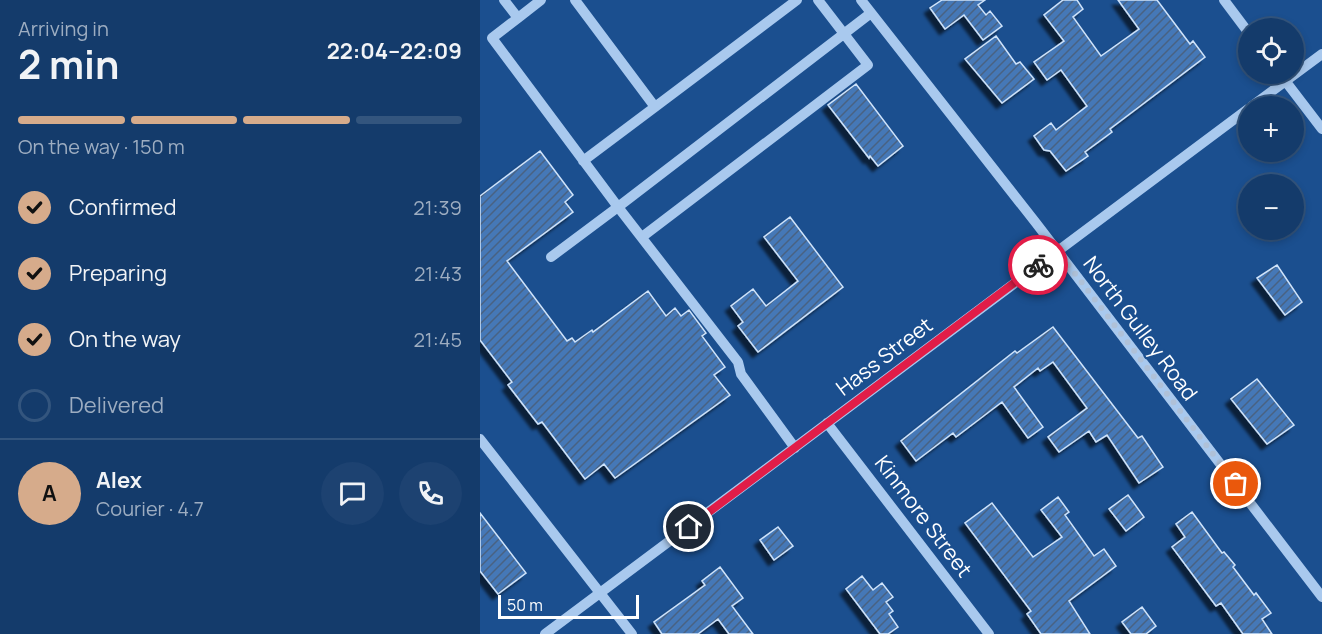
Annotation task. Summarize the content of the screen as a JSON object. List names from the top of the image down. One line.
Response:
{"streets":{"street":["North Gulley Road","Hass Street","Kinmore Street"]},"crossings":[["North Gulley Road","Hass Street"],["Hass Street","Kinmore Street"]],"scale_bar":"50 m","page":{"heading":["2 min","Arriving in","22:04–22:09"],"panel":["Alex","Courier · 4.7"],"map_buttons":["+","−"],"bar":"On the way · 150 m","list":[["Confirmed","21:39"],["Preparing","21:43"],["On the way","21:45"],"Delivered"],"round":"A","scale":"50 m"}}
